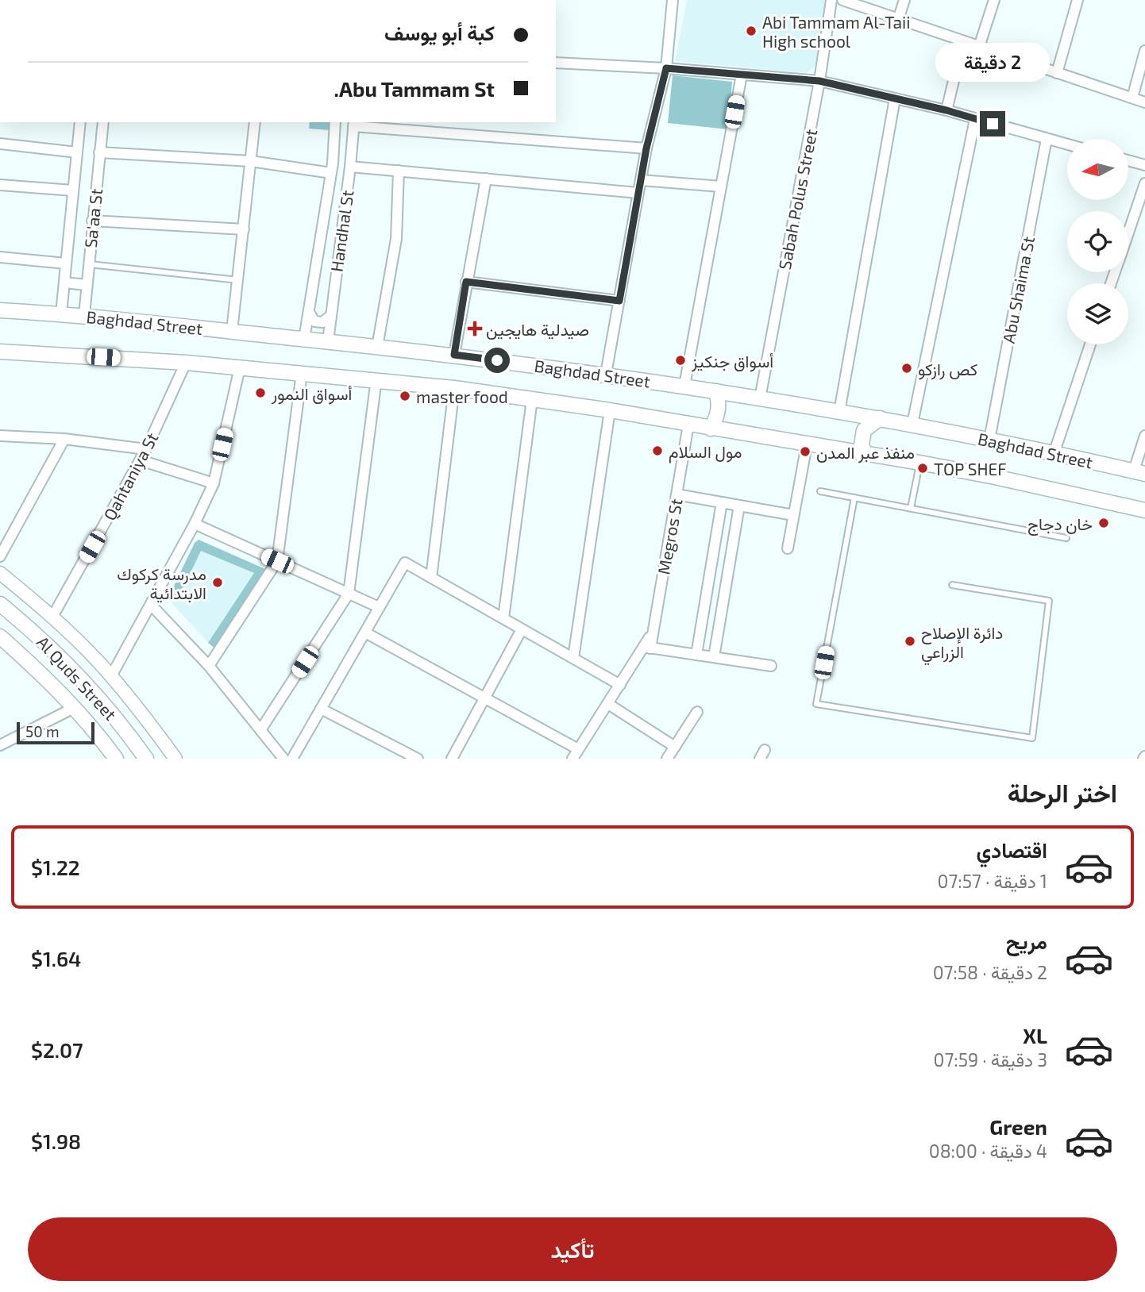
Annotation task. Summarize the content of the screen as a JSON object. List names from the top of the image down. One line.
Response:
{"streets":{"main road":["Baghdad Street","Al Quds Street"],"street":["Sabah Polus Street","Sa'aa St","Handhal St","Abu Shaima St","Qahtaniya St","Megros St"]},"crossings":[["Sabah Polus Street","Baghdad Street"],["Sa'aa St","Baghdad Street"],["Handhal St","Baghdad Street"],["Abu Shaima St","Baghdad Street"],["Baghdad Street","Qahtaniya St"],["Baghdad Street","Megros St"]],"places":{"other":["Abi Tammam Al-Taii High school","أسواق جنكيز","كص رازكو","أسواق النمور","master food","مول السلام","منفذ عبر المدن","TOP SHEF","خان دجاج","مدرسة كركوك الابتدائية","دائرة الإصلاح الزراعي"],"health":["صيدلية هايجين"]},"scale_bar":"50 m","north":"left","page":{"banner":["كبة أبو يوسف","Abu Tammam St."],"bubble":"2 دقيقة","scale":"50 m","heading":"اختر الرحلة","list":[{"name":"اقتصادي","note":"1 دقيقة · 07:57","value":"$1.22"},{"name":"مريح","note":"2 دقيقة · 07:58","value":"$1.64"},{"name":"XL","note":"3 دقيقة · 07:59","value":"$2.07"},{"name":"Green","note":"4 دقيقة · 08:00","value":"$1.98"}],"buttons":"تأكيد"}}
